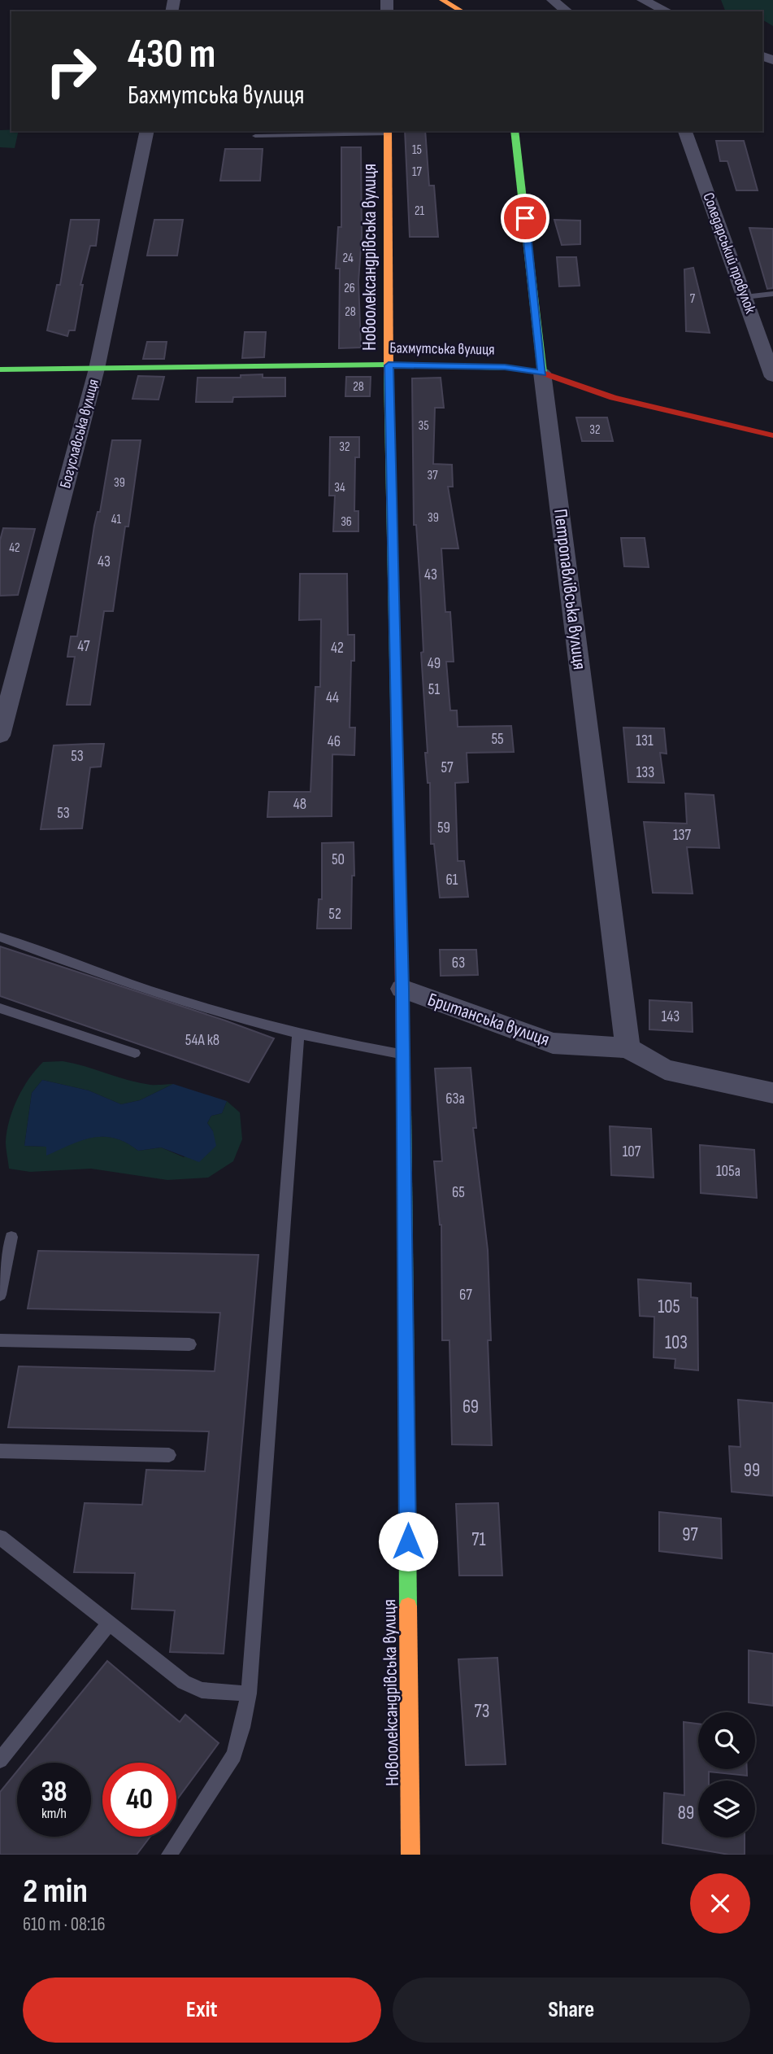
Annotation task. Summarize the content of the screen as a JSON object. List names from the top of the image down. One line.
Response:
{"streets":{"street":["Соледарський провулок","Новоолександрівська вулиця","Бахмутська вулиця","Богуславська вулиця","Петропавлівська вулиця","Британська вулиця"]},"crossings":[["Новоолександрівська вулиця","Бахмутська вулиця"],["Новоолександрівська вулиця","Британська вулиця"],["Бахмутська вулиця","Богуславська вулиця"],["Бахмутська вулиця","Петропавлівська вулиця"],["Петропавлівська вулиця","Британська вулиця"]],"house_numbers":["15","17","21","24","26","7","28","28","35","32","32","37","39","34","39","41","36","42","43","43","47","42","49","51","44","55","131","46","53","57","133","48","53","59","137","50","61","52","63","143","54А к8","63а","107","105а","65","67","105","103","69","99","97","71","73","89"],"page":{"turn":["430 m","Бахмутська вулиця"],"speed":"38 km/h","limit":"40","heading":["2 min","610 m · 08:16"],"buttons":["Exit","Share"]}}
